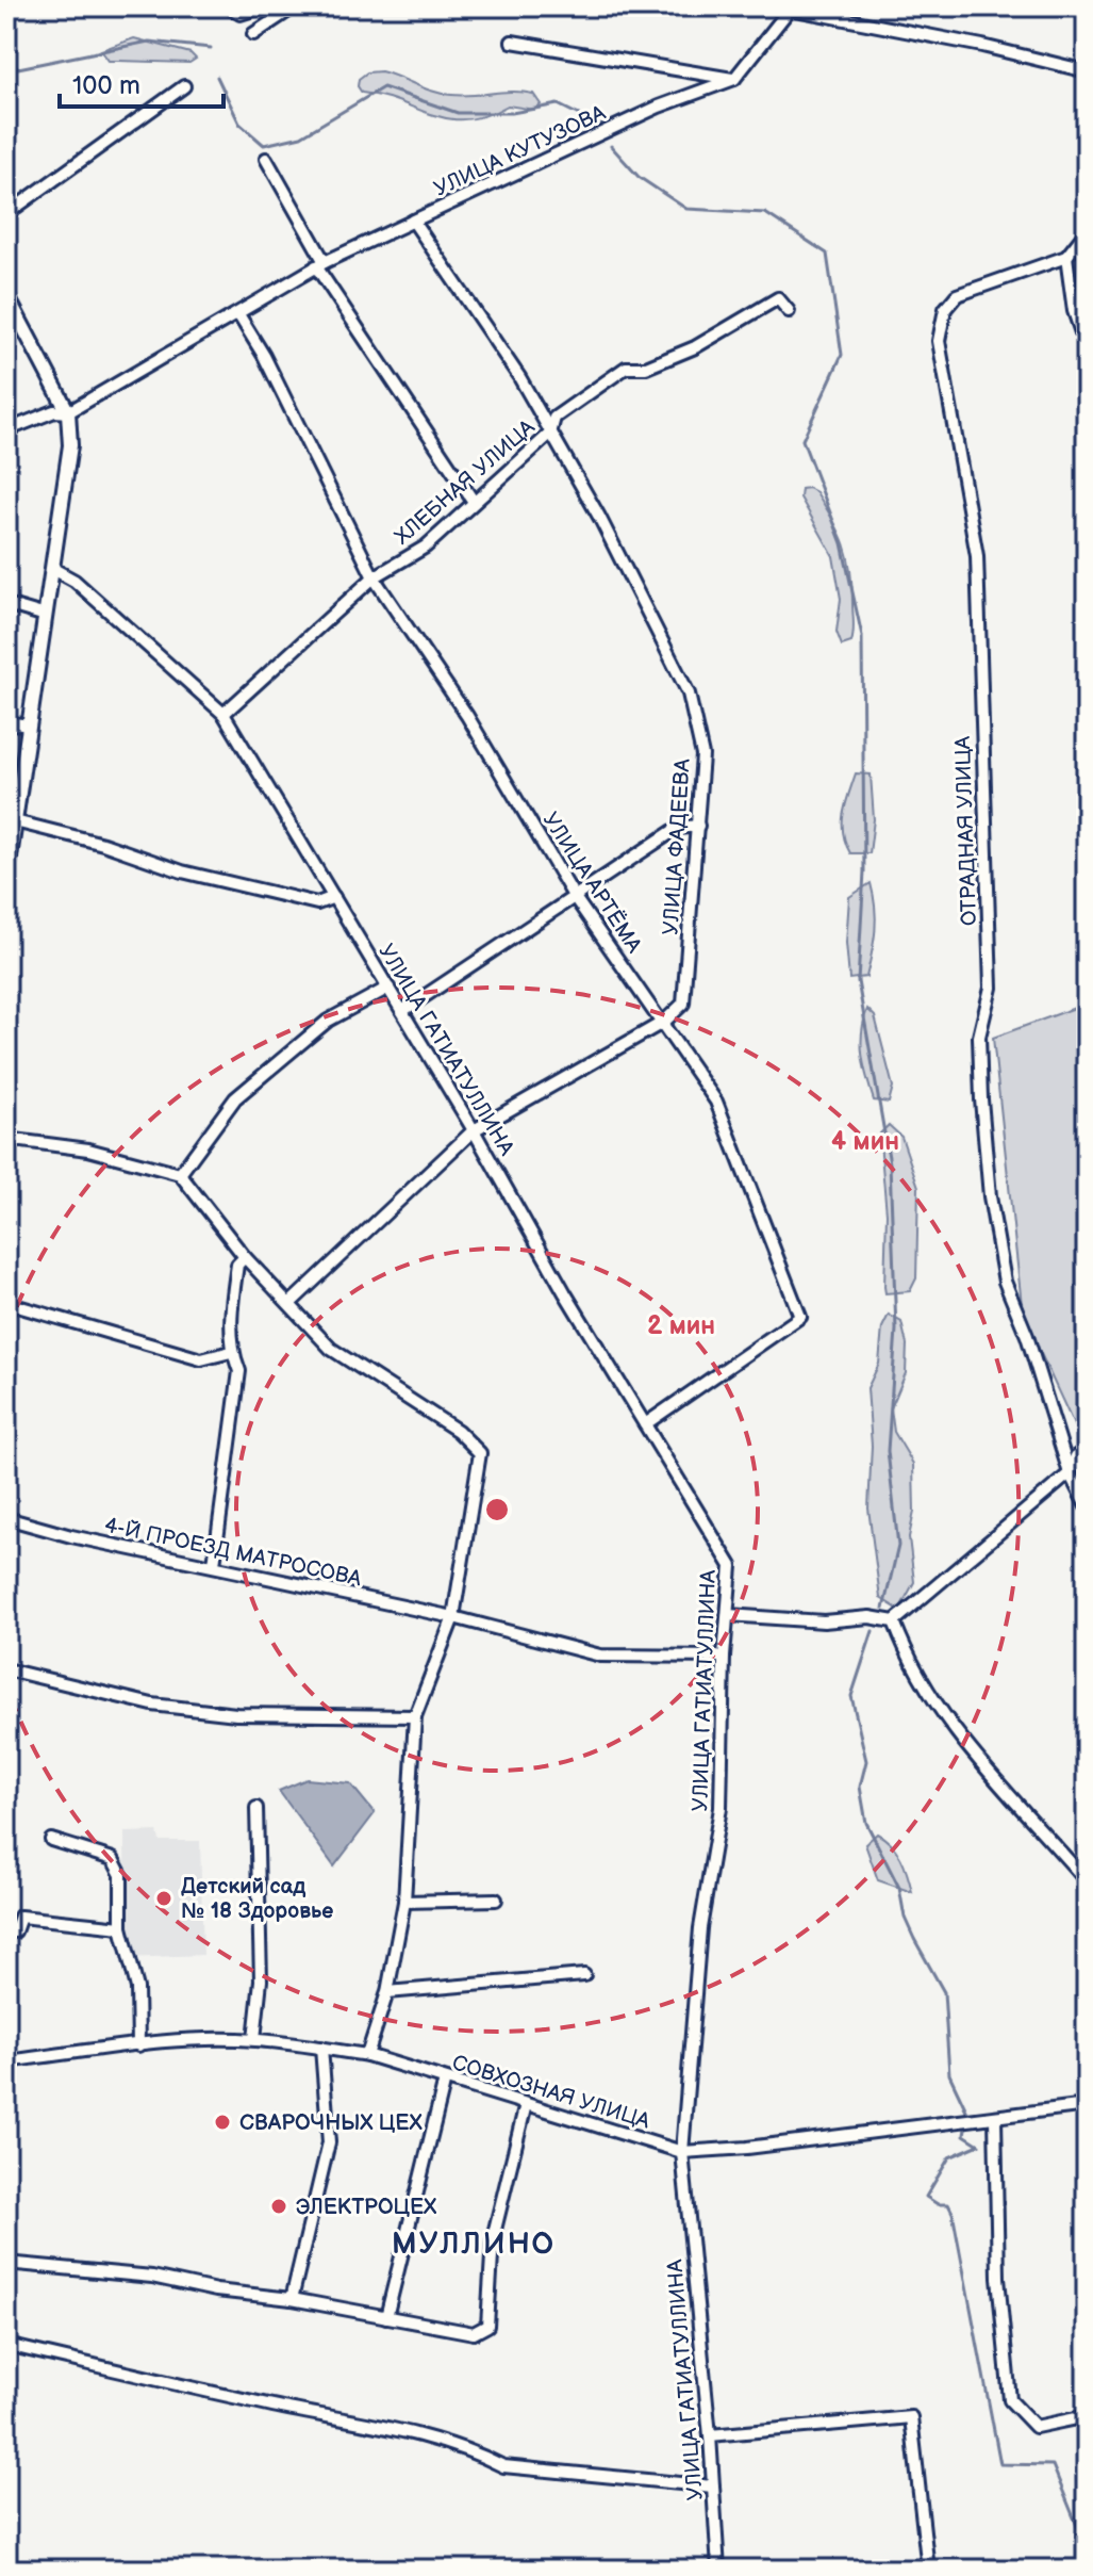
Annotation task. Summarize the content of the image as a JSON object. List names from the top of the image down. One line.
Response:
{"streets":{"street":["УЛИЦА КУТУЗОВА","ХЛЕБНАЯ УЛИЦА","ОТРАДНАЯ УЛИЦА","УЛИЦА ФАДЕЕВА","УЛИЦА АРТЁМА","УЛИЦА ГАТИАТУЛЛИНА","4-Й ПРОЕЗД МАТРОСОВА","СОВХОЗНАЯ УЛИЦА"]},"crossings":[["УЛИЦА КУТУЗОВА","УЛИЦА ФАДЕЕВА"],["УЛИЦА КУТУЗОВА","УЛИЦА АРТЁМА"],["ХЛЕБНАЯ УЛИЦА","УЛИЦА ФАДЕЕВА"],["ХЛЕБНАЯ УЛИЦА","УЛИЦА АРТЁМА"],["ХЛЕБНАЯ УЛИЦА","УЛИЦА ГАТИАТУЛЛИНА"],["УЛИЦА ФАДЕЕВА","УЛИЦА АРТЁМА"],["УЛИЦА ФАДЕЕВА","УЛИЦА ГАТИАТУЛЛИНА"],["УЛИЦА АРТЁМА","УЛИЦА ГАТИАТУЛЛИНА"],["УЛИЦА ГАТИАТУЛЛИНА","4-Й ПРОЕЗД МАТРОСОВА"],["УЛИЦА ГАТИАТУЛЛИНА","СОВХОЗНАЯ УЛИЦА"]],"districts":["МУЛЛИНО"],"places":["Детский сад № 18 Здоровье","СВАРОЧНЫХ ЦЕХ","ЭЛЕКТРОЦЕХ"],"scale_bar":"100 m","rings":["4 мин","2 мин"]}
